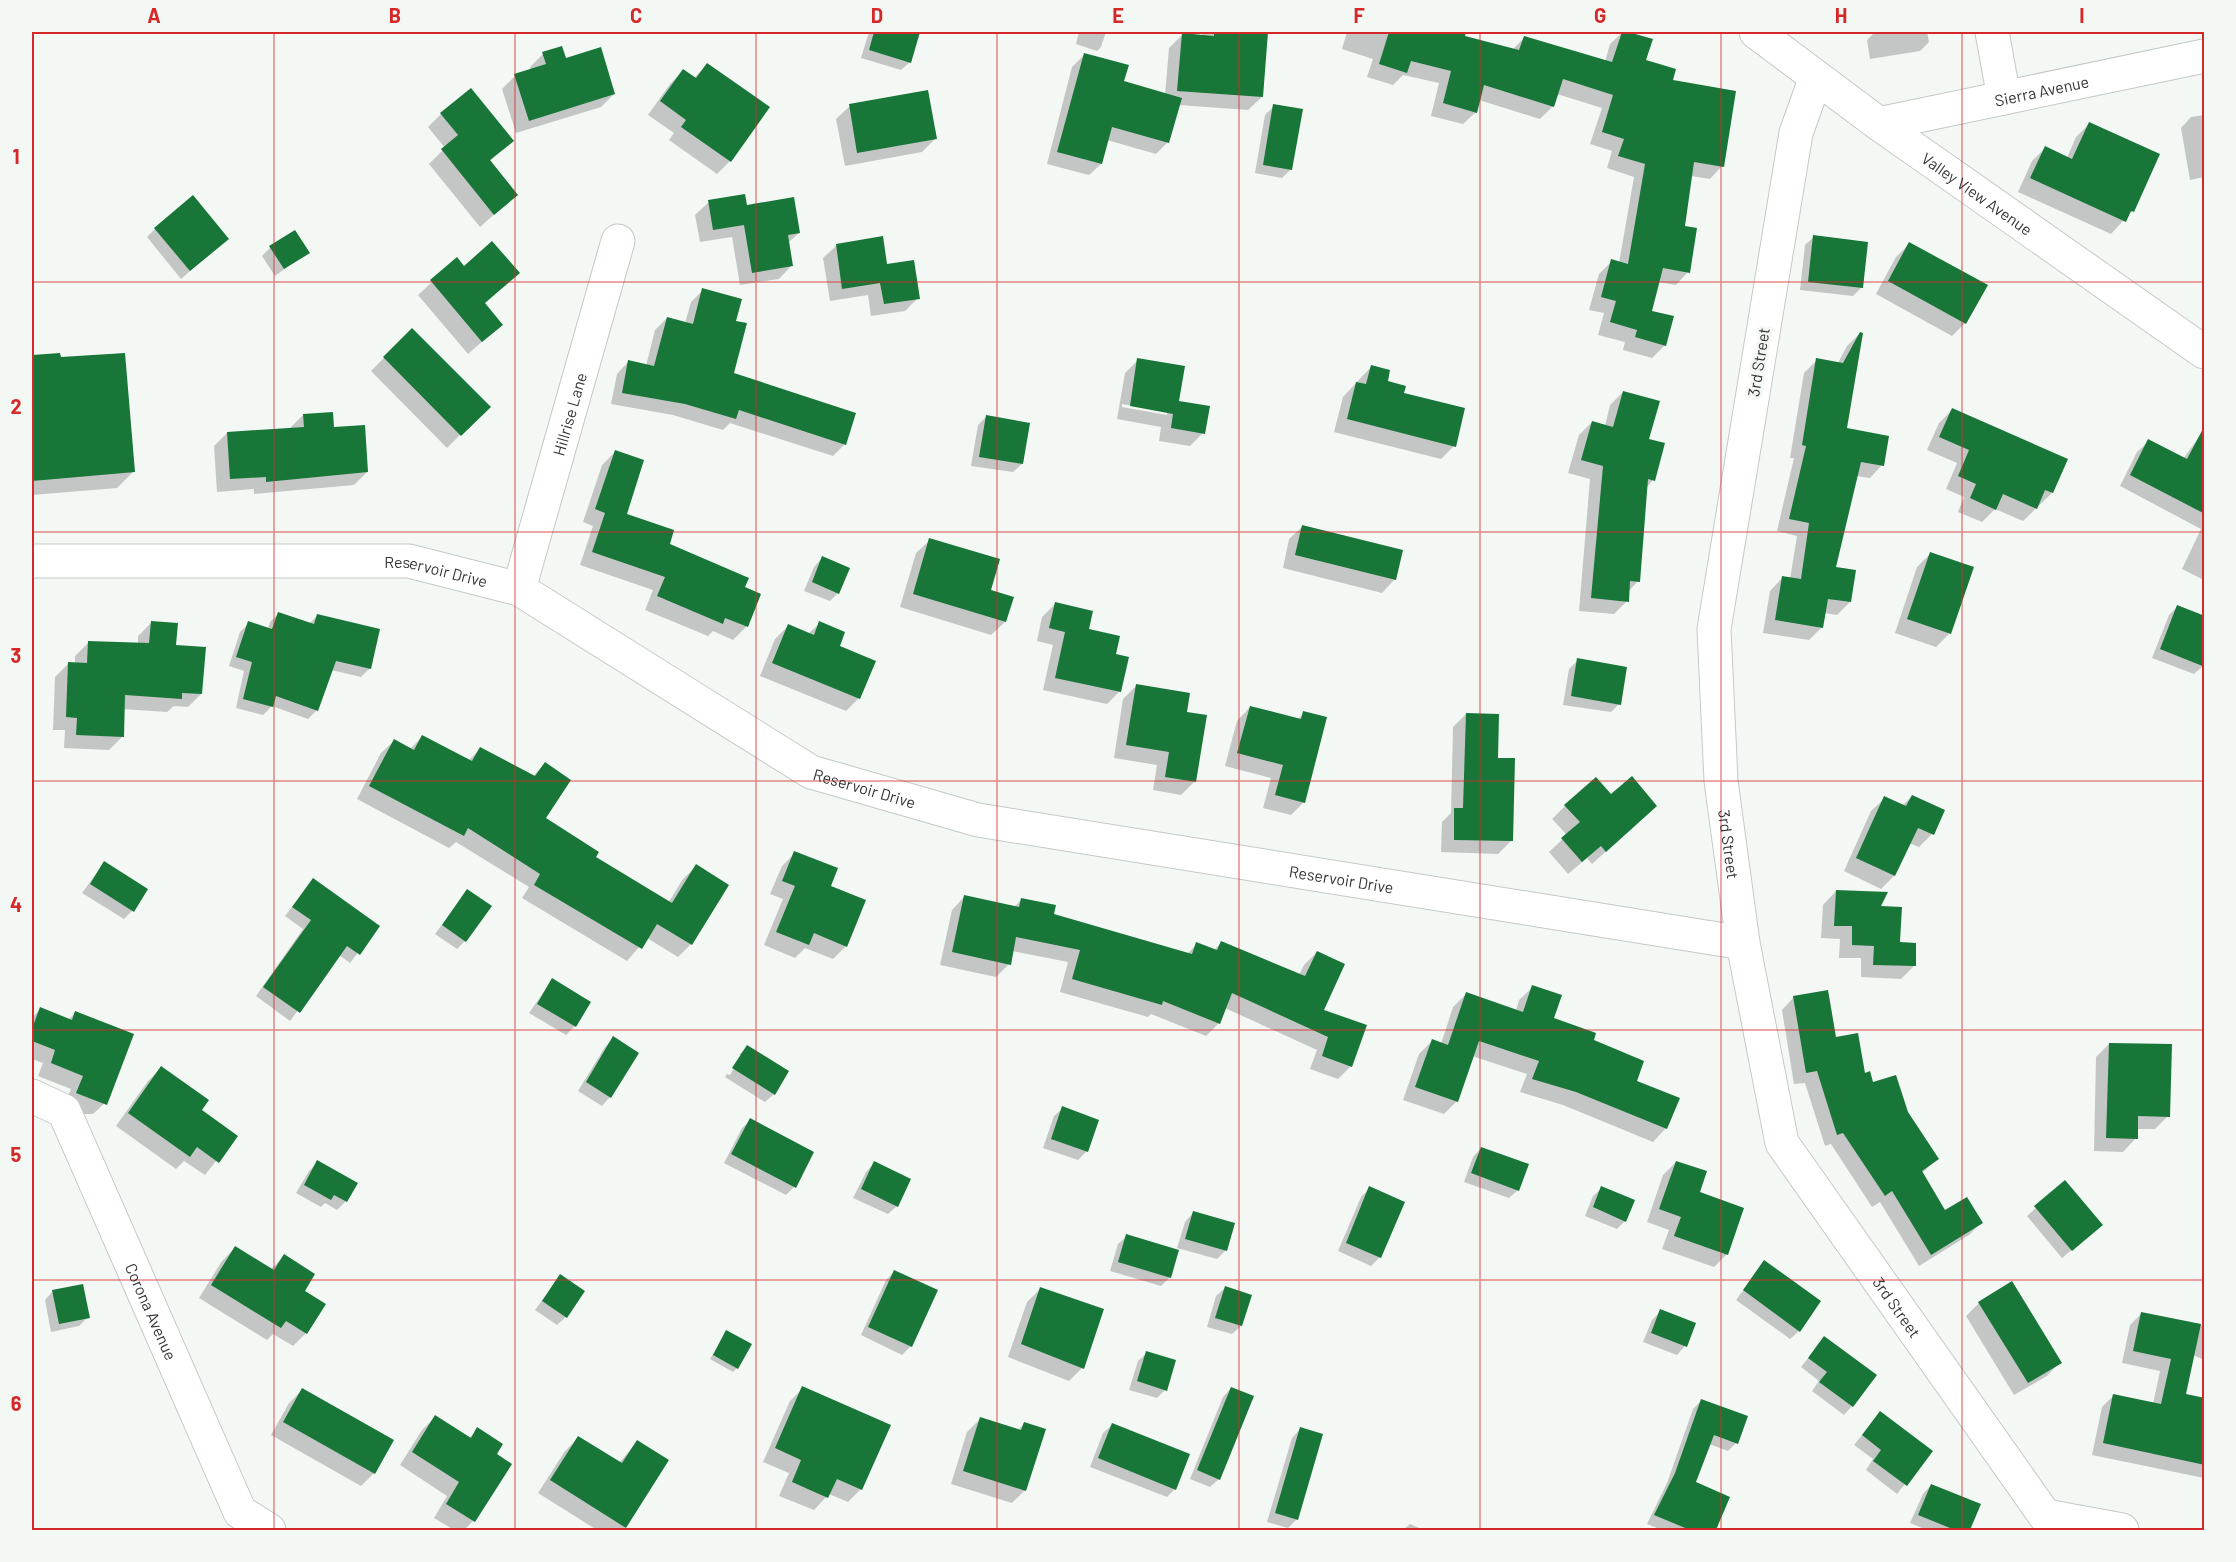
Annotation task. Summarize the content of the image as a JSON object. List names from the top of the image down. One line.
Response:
{"streets":{"street":["Sierra Avenue","Valley View Avenue","3rd Street","Hillrise Lane","Reservoir Drive","Corona Avenue"]},"crossings":[["Sierra Avenue","Valley View Avenue"],["Valley View Avenue","3rd Street"],["3rd Street","Reservoir Drive"],["Hillrise Lane","Reservoir Drive"]],"grid":{"columns":["A","B","C","D","E","F","G","H","I"],"rows":["1","2","3","4","5","6"]}}
